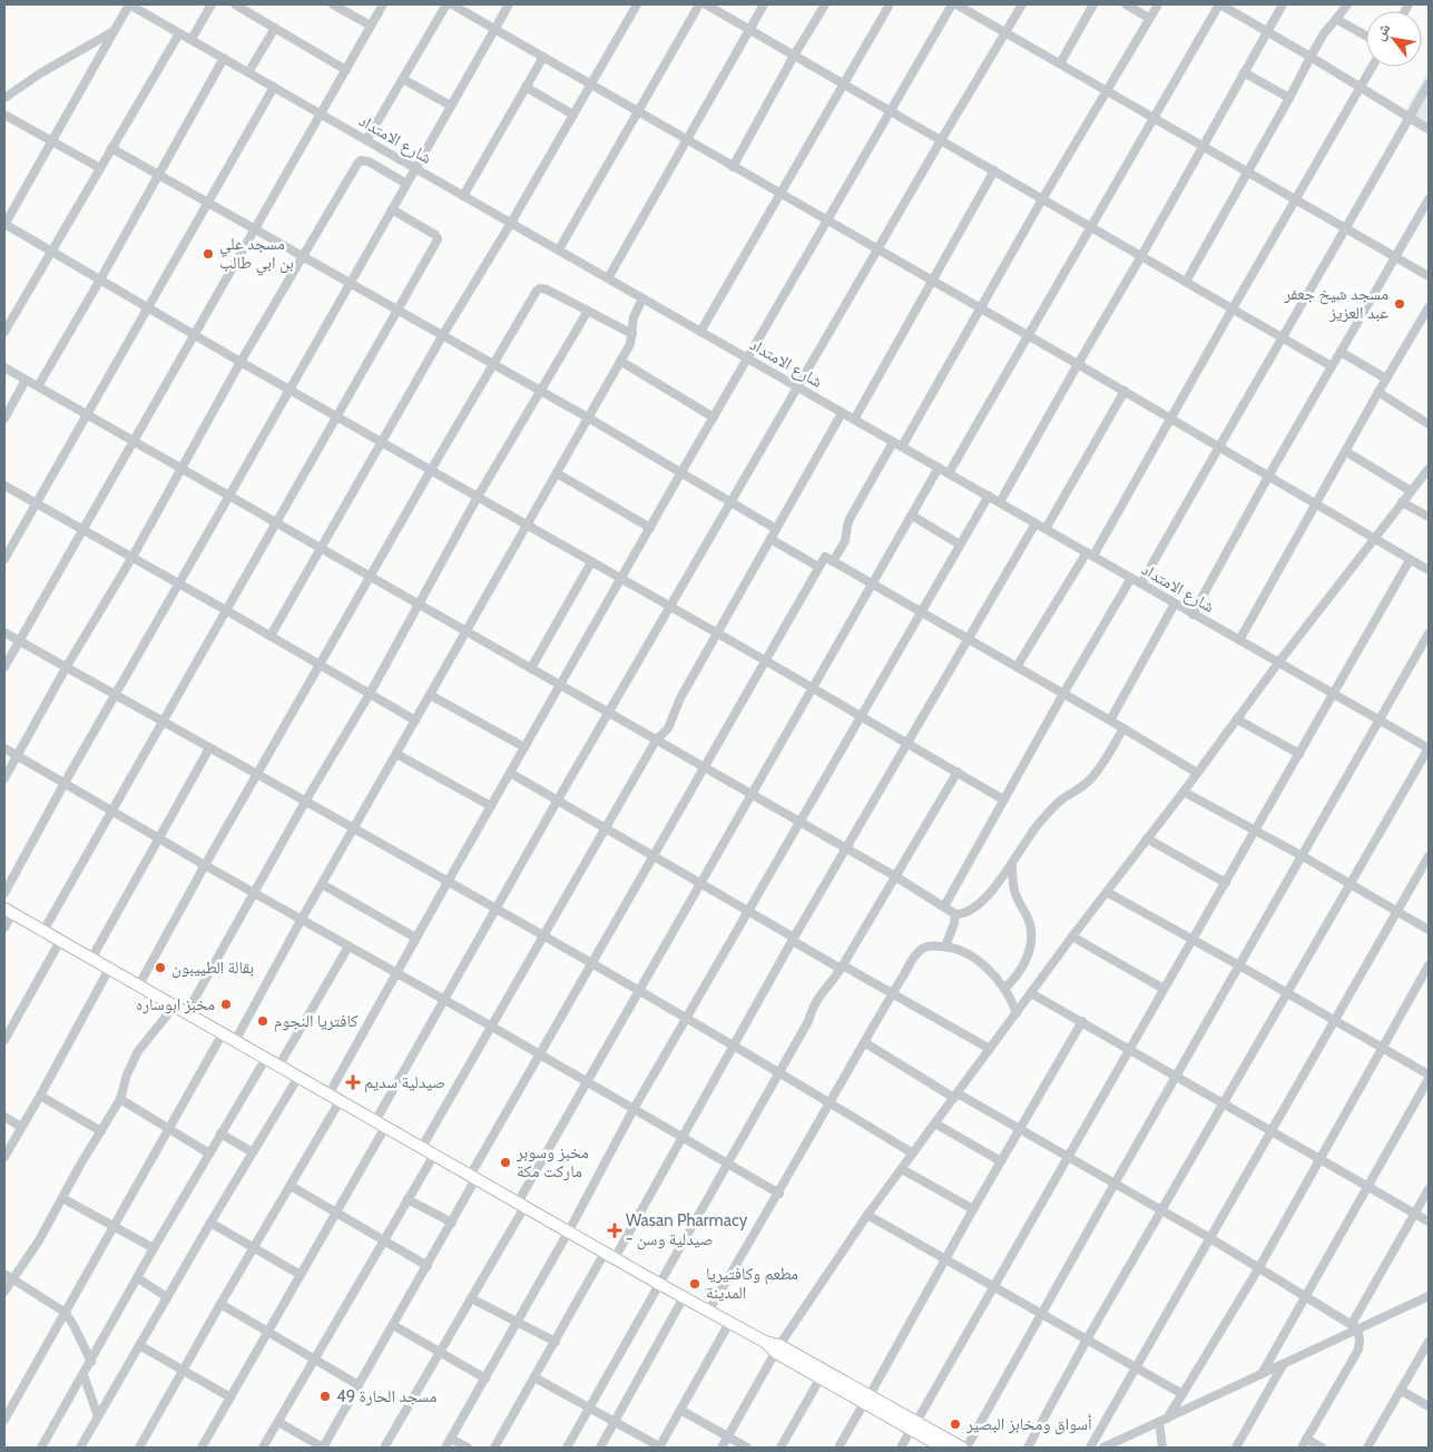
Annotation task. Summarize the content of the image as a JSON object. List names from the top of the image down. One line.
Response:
{"streets":{"street":["شارع الامتداد"]},"places":{"other":["مسجد علي بن ابي طالب","مسجد شيخ جعفر عبد العزيز","بقالة الطييبون","مخبز ابوساره","كافتريا النجوم","مخبز وسوبر ماركت مكة","مطعم وكافتيريا المدينة","مسجد الحارة 49","أسواق ومخابز البصير"],"health":["صيدلية سديم","Wasan Pharmacy - صيدلية وسن"]},"north":"top left"}
